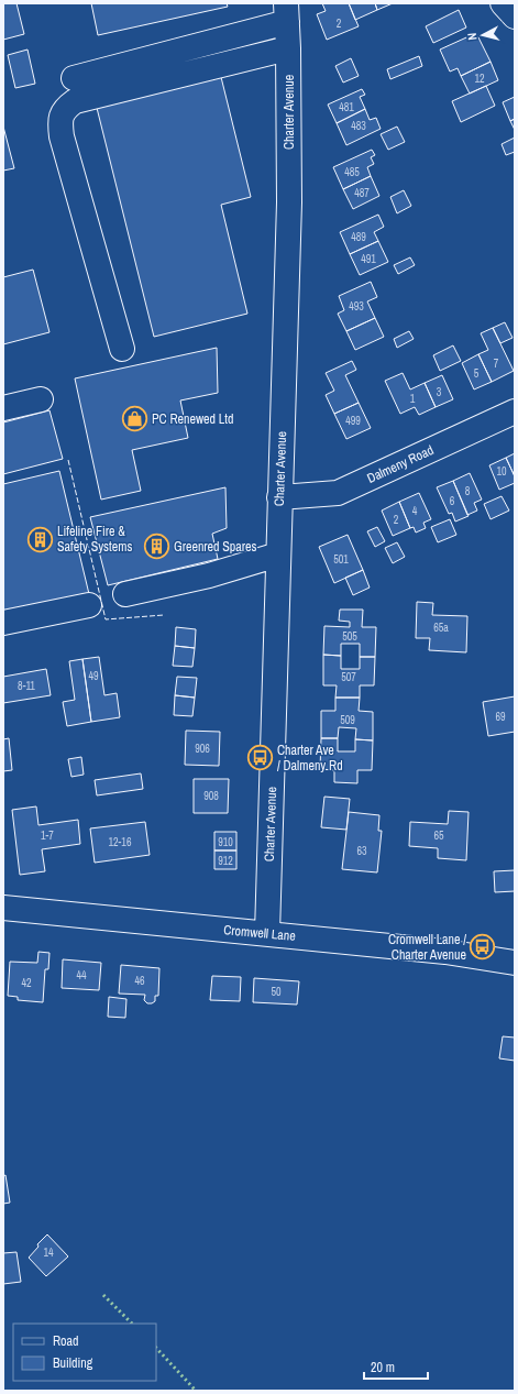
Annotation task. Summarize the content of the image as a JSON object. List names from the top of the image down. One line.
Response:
{"streets":{"street":["Charter Avenue","Dalmeny Road","Cromwell Lane"]},"crossings":[["Charter Avenue","Dalmeny Road"],["Charter Avenue","Cromwell Lane"]],"places":{"shop":["PC Renewed Ltd"],"building":["Lifeline Fire & Safety Systems","Greenred Spares"],"bus stop":["Charter Ave / Dalmeny Rd","Cromwell Lane / Charter Avenue"]},"house_numbers":["2","12","481","483","485","487","489","491","493","7","5","3","1","499","10","8","6","4","2","501","65a","505","49","507","8-11","69","509","906","908","1-7","65","12-16","910","63","912","44","46","42","50","14"],"legend":["Road","Building"],"scale_bar":"20 m","north":"left"}
